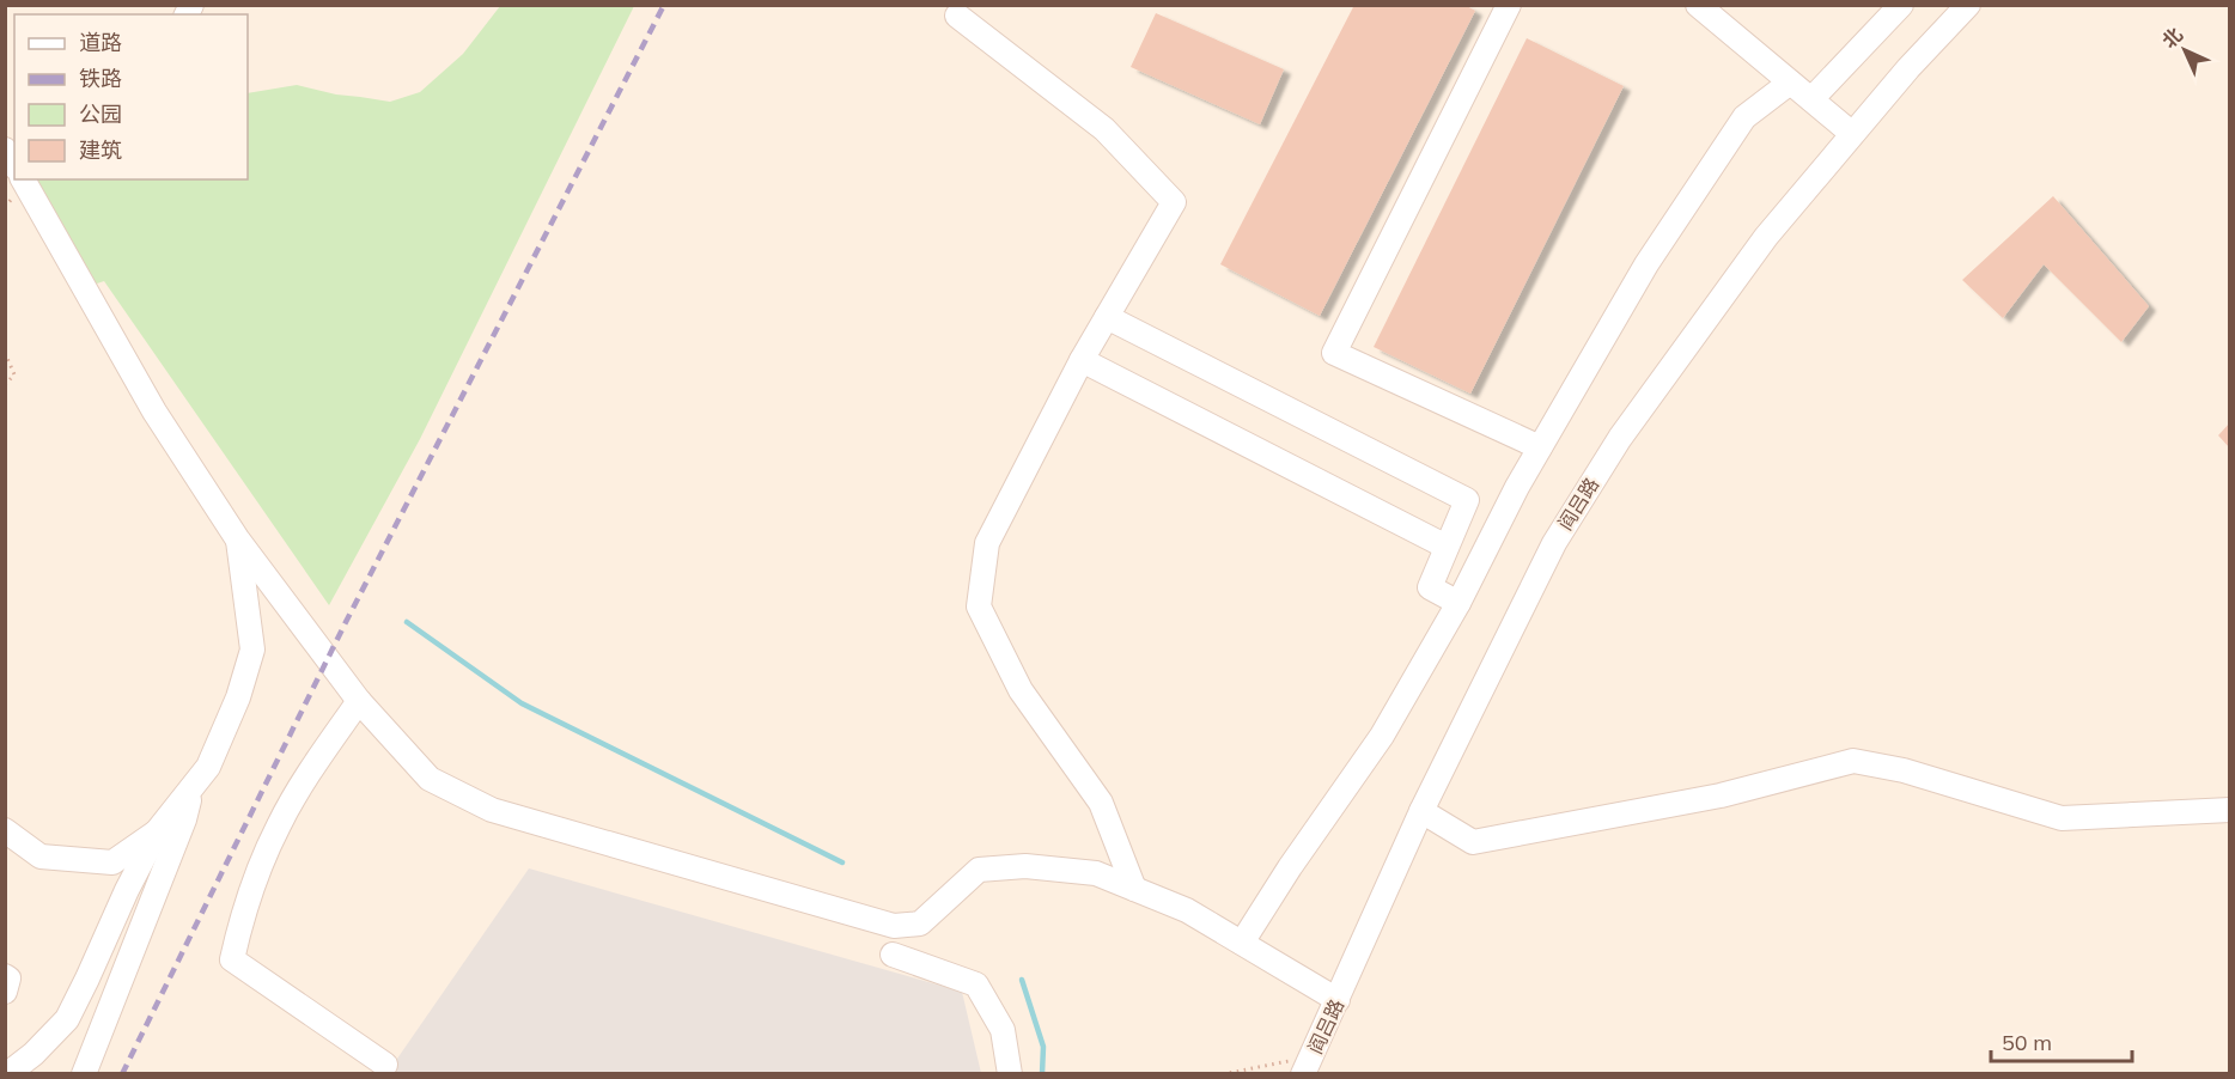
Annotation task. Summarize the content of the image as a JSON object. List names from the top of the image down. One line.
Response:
{"streets":{"street":["阎吕路"]},"legend":["道路","铁路","公园","建筑"],"scale_bar":"50 m","north":"top left"}
